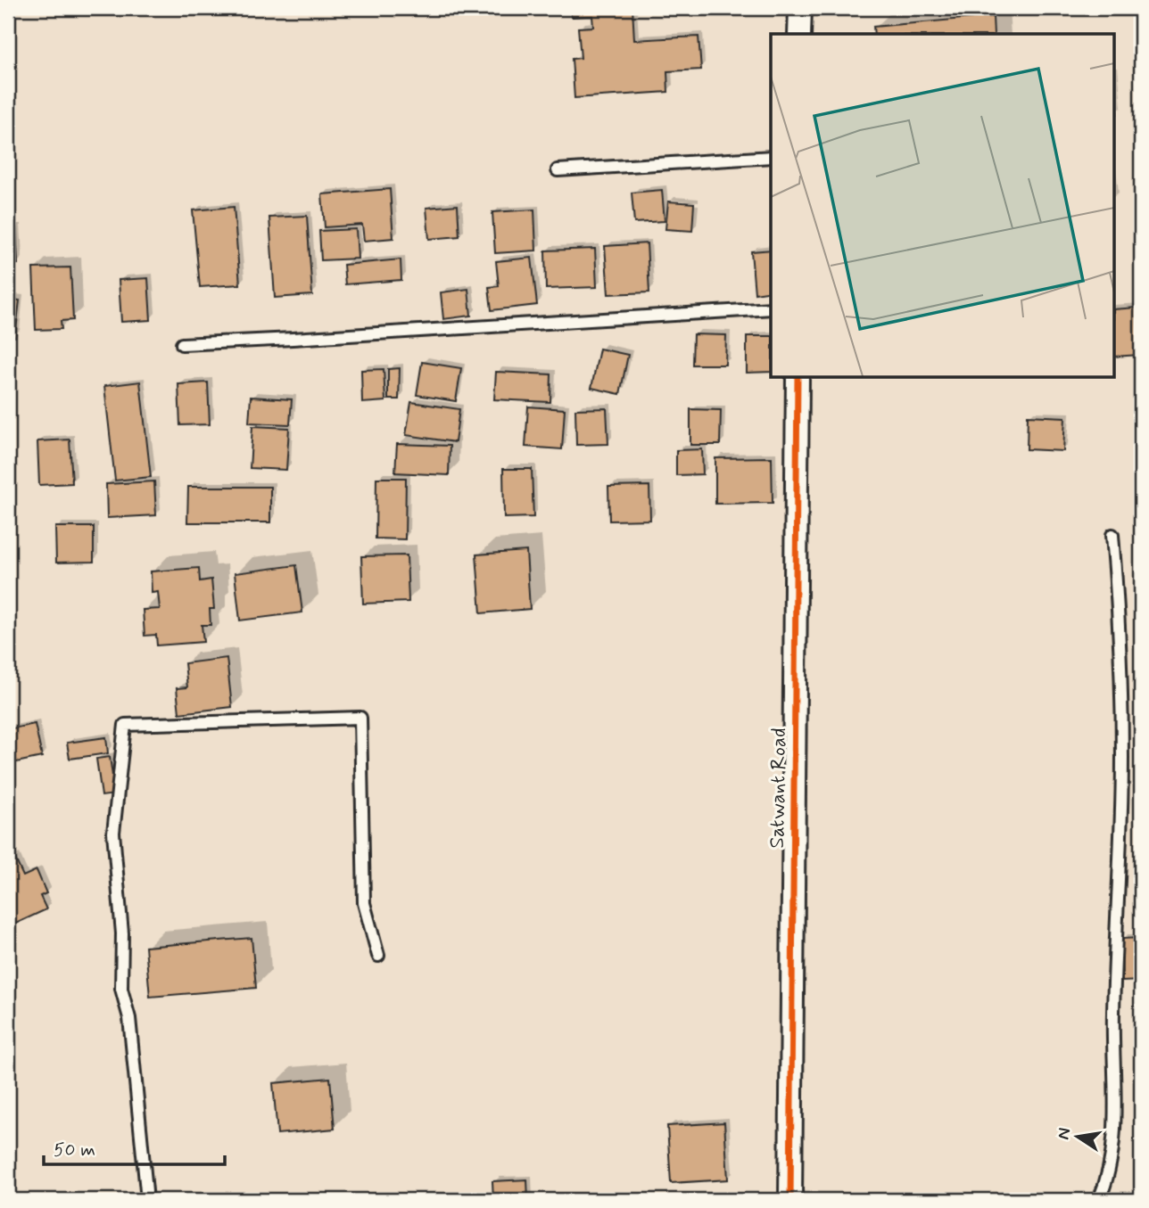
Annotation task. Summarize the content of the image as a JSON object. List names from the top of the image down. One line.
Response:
{"streets":{"street":["Satwant Road"]},"scale_bar":"50 m","north":"left"}
